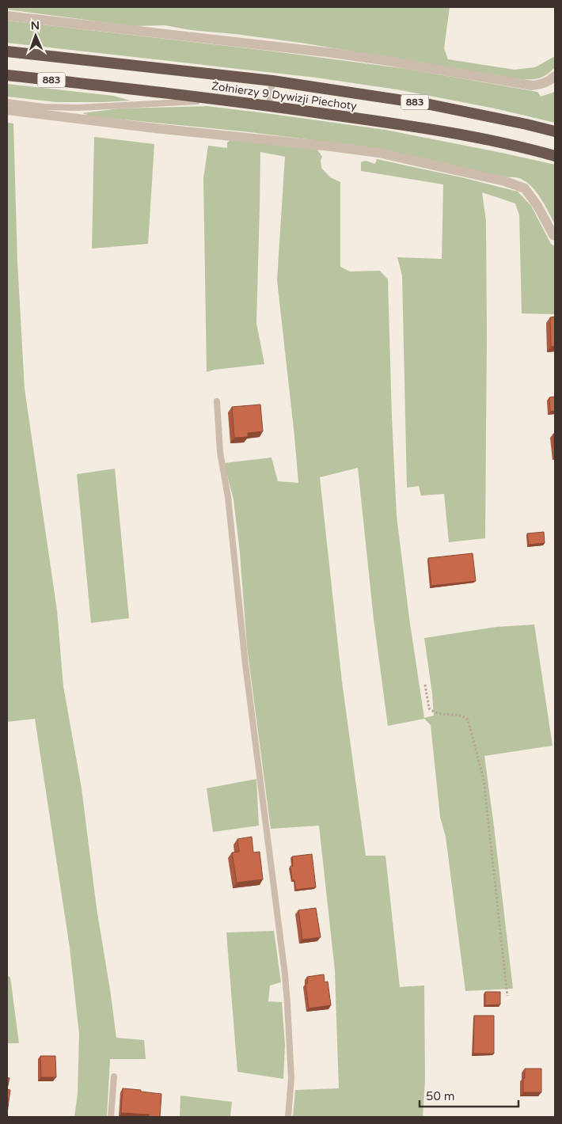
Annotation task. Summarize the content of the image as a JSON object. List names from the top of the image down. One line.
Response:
{"streets":{"highway":["883","Żołnierzy 9 Dywizji Piechoty"]},"scale_bar":"50 m","north":"top"}
